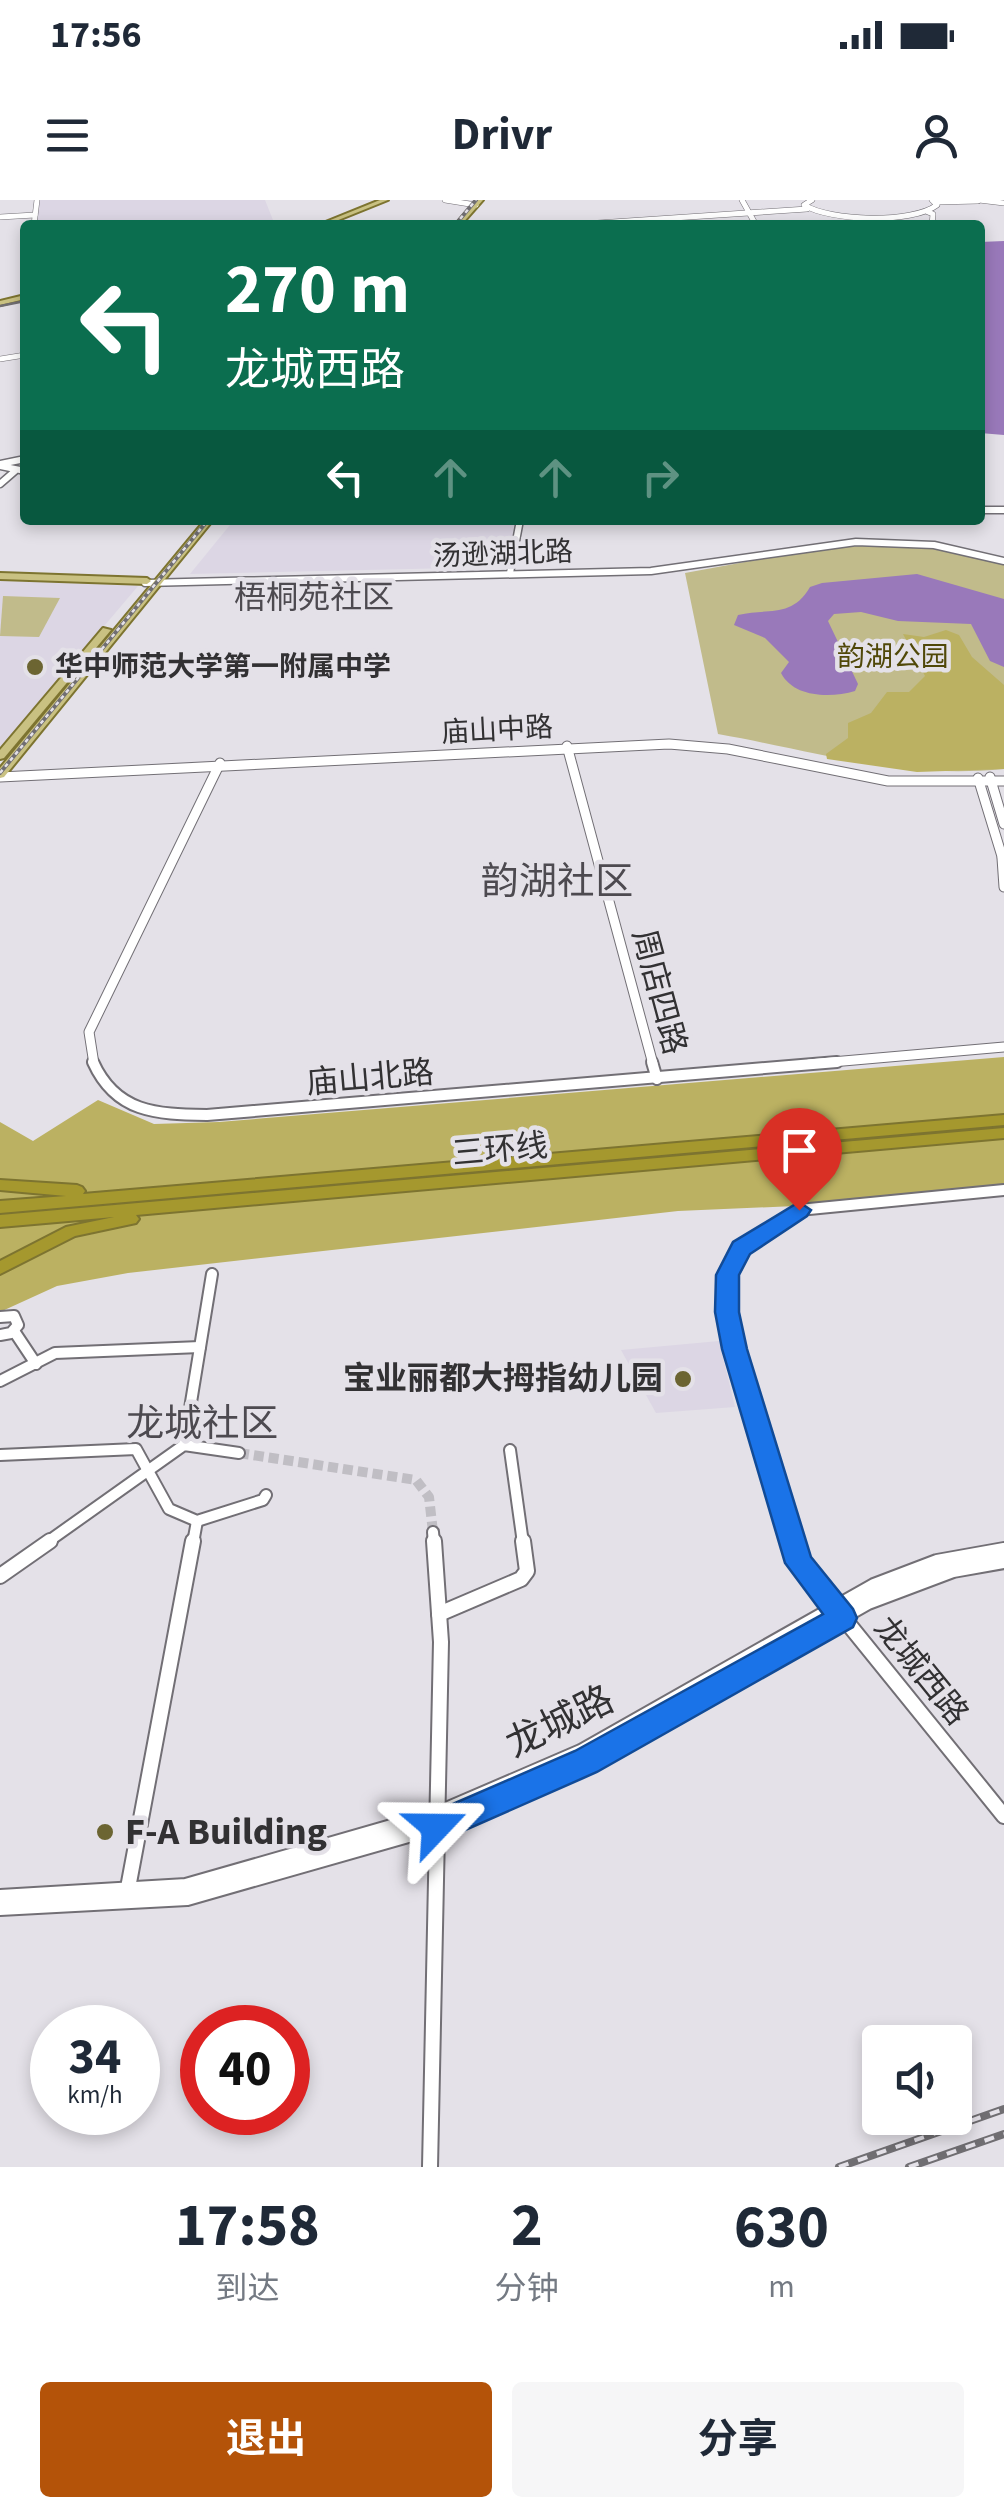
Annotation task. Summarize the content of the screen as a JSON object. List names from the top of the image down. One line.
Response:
{"streets":{"highway":["三环线"],"main road":["汤逊湖北路"],"street":["庙山中路","周店四路","庙山北路","龙城西路","龙城路"]},"crossings":[["庙山中路","周店四路"],["庙山中路","庙山北路"],["周店四路","庙山北路"],["龙城西路","龙城路"]],"districts":["梧桐苑社区","韵湖社区","龙城社区"],"parks":["韵湖公园"],"places":["华中师范大学第一附属中学","宝业丽都大拇指幼儿园","F-A Building"],"page":{"status":"17:56","header":"Drivr","turn":["270 m","龙城西路"],"speed":"34 km/h","limit":"40","eta":["17:58","到达","2","分钟","630","m"],"buttons":["退出","分享"]}}
